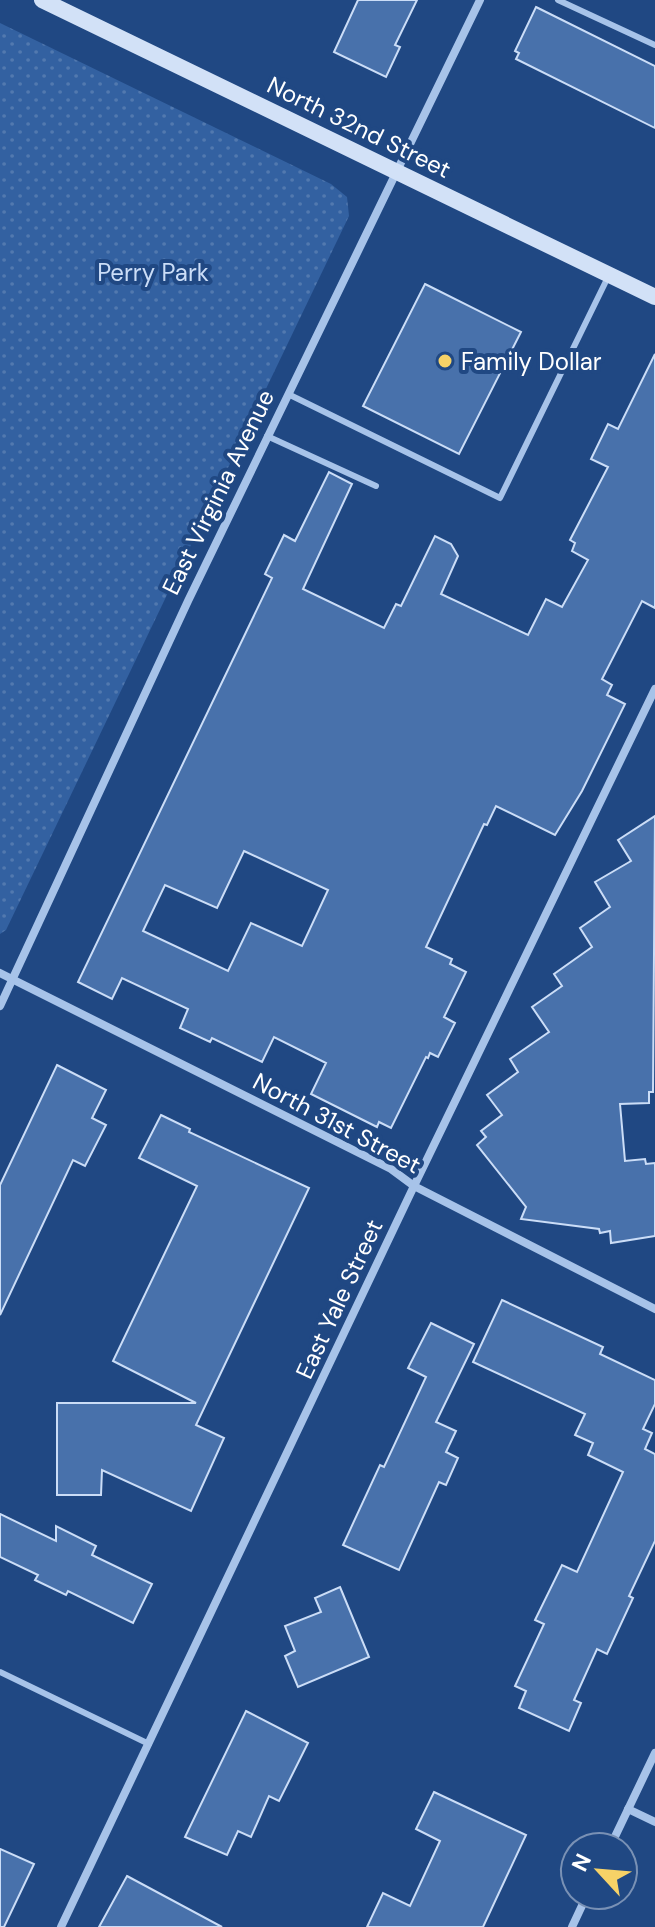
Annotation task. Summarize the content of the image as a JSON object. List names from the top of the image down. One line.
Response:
{"streets":{"main road":["North 32nd Street"],"street":["East Virginia Avenue","North 31st Street","East Yale Street"]},"crossings":[["North 32nd Street","East Virginia Avenue"],["East Virginia Avenue","North 31st Street"],["North 31st Street","East Yale Street"]],"parks":["Perry Park"],"places":["Family Dollar"],"north":"top left"}
